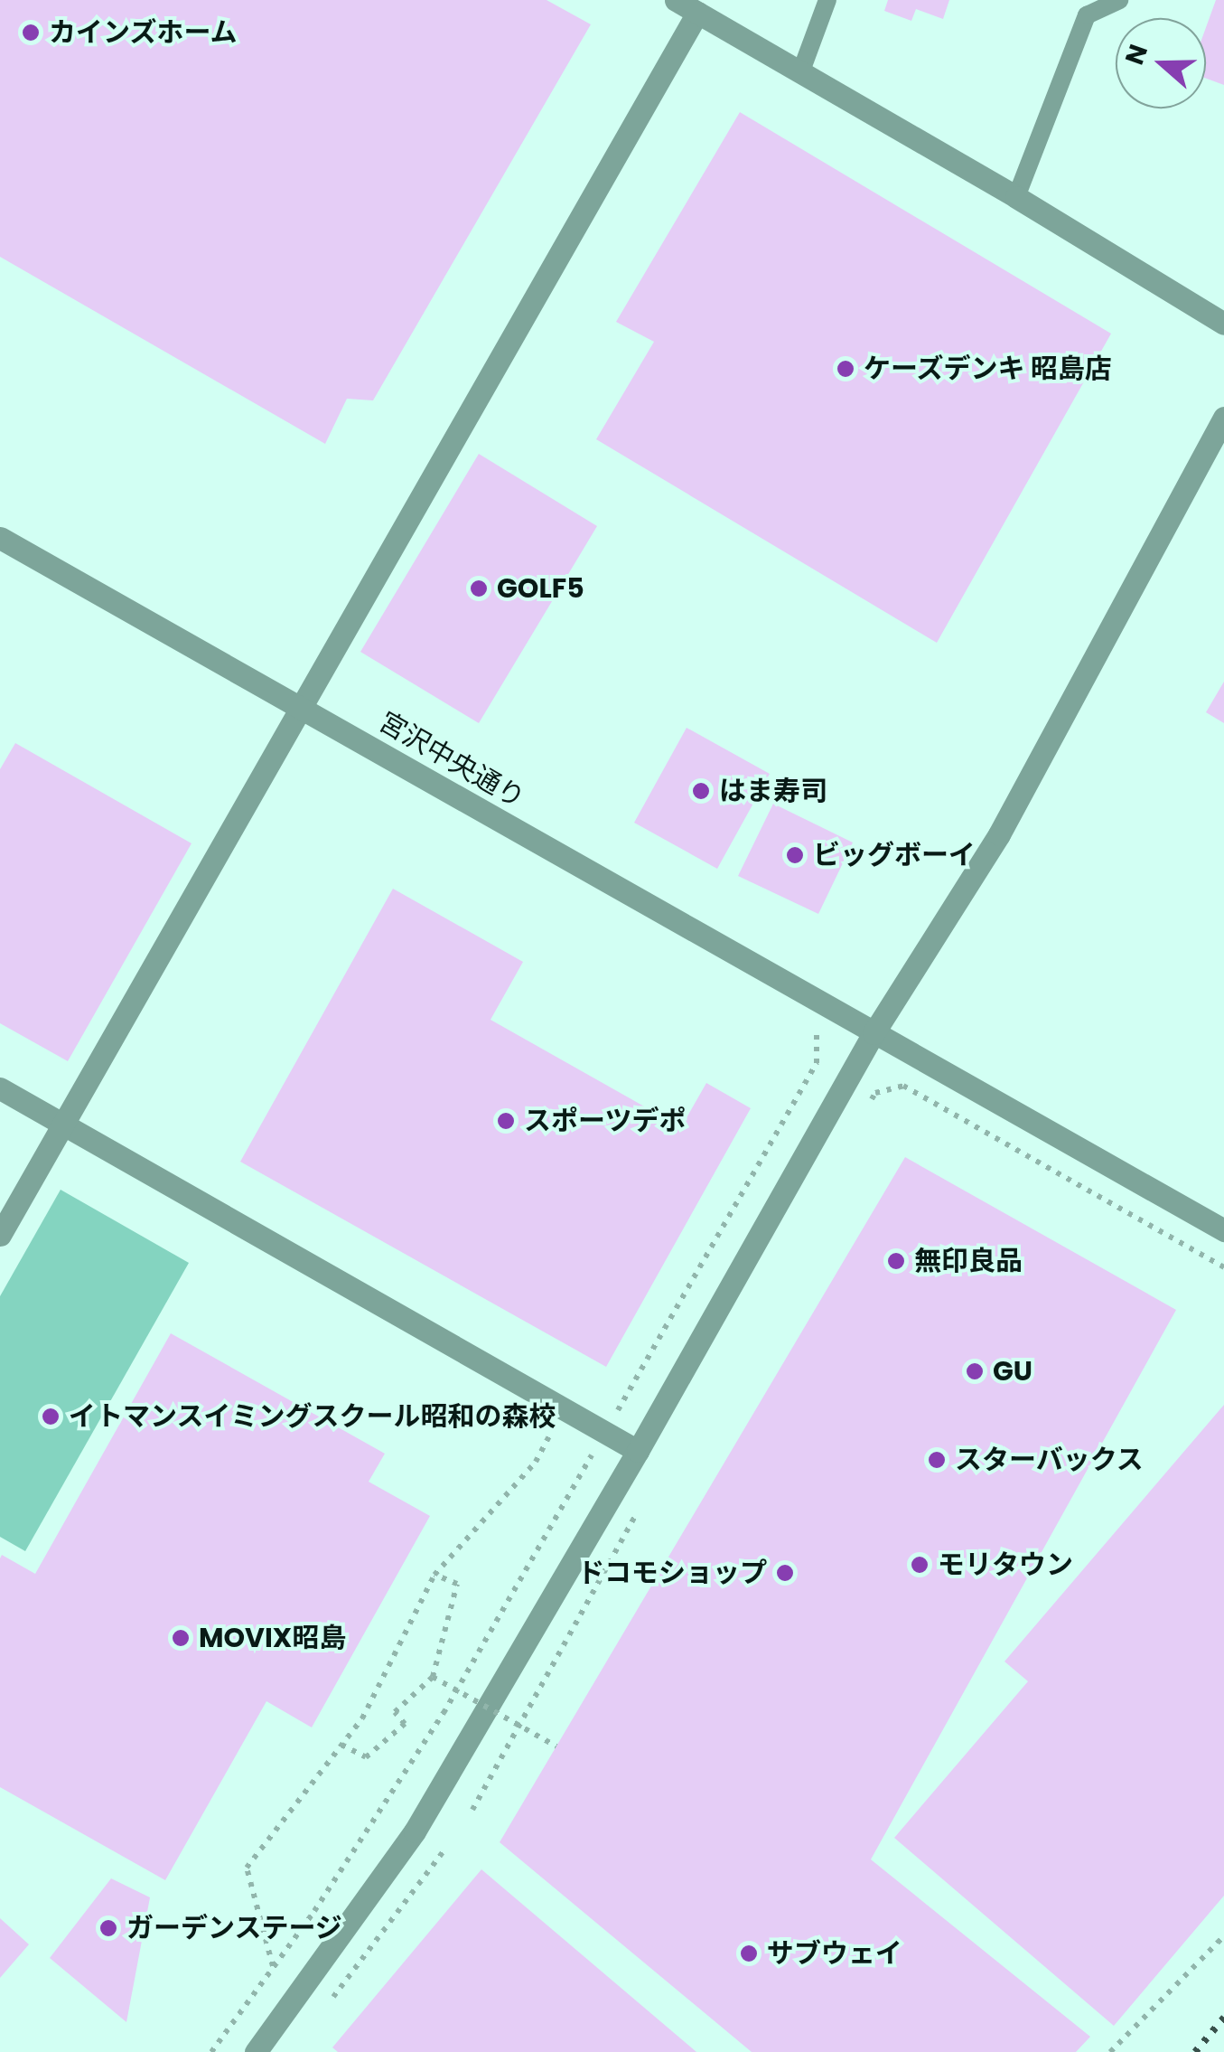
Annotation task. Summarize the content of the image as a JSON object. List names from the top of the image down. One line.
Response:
{"streets":{"street":["宮沢中央通り"]},"places":["カインズホーム","ケーズデンキ 昭島店","GOLF5","はま寿司","ビッグボーイ","スポーツデポ","無印良品","GU","イトマンスイミングスクール昭和の森校","スターバックス","モリタウン","ドコモショップ","MOVIX昭島","ガーデンステージ","サブウェイ"],"north":"left"}
